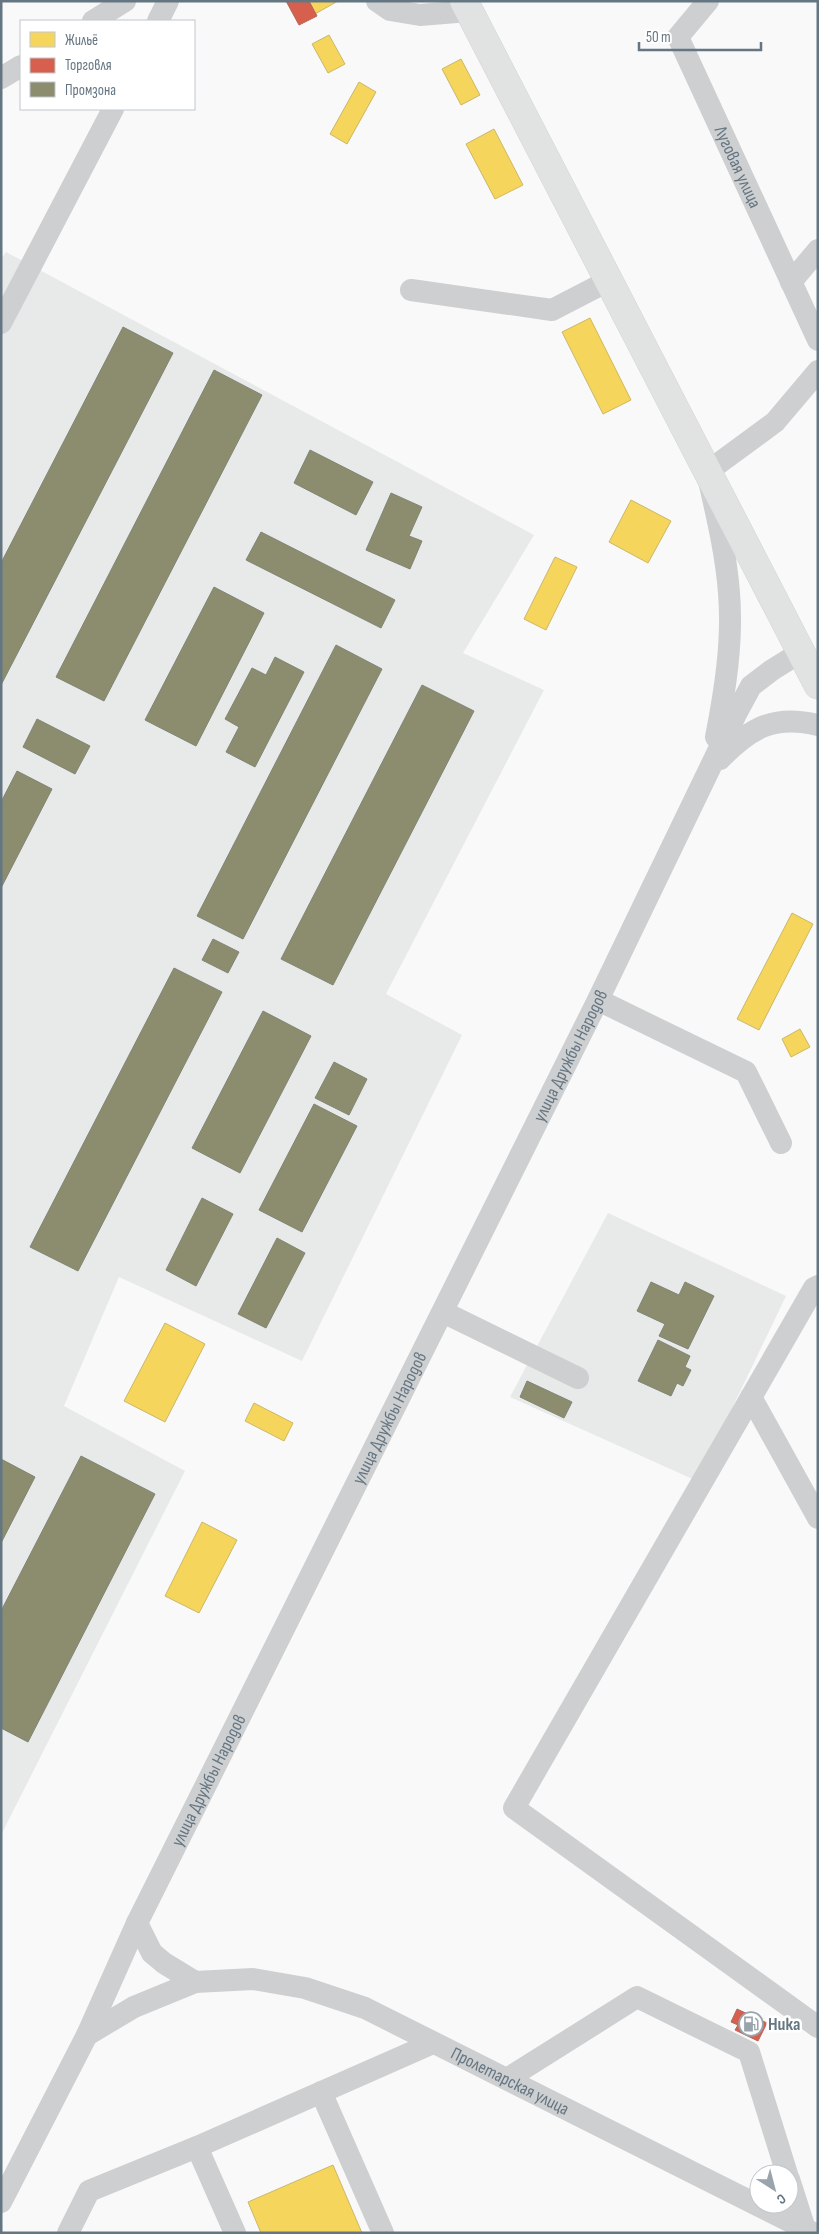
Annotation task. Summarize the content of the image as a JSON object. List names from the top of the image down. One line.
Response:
{"streets":{"street":["Луговая улица","улица Дружбы Народов","Пролетарская улица"]},"crossings":[["улица Дружбы Народов","Пролетарская улица"]],"places":{"fuel station":["Ника"]},"legend":["Жильё","Торговля","Промзона"],"scale_bar":"50 m","north":"bottom right"}
